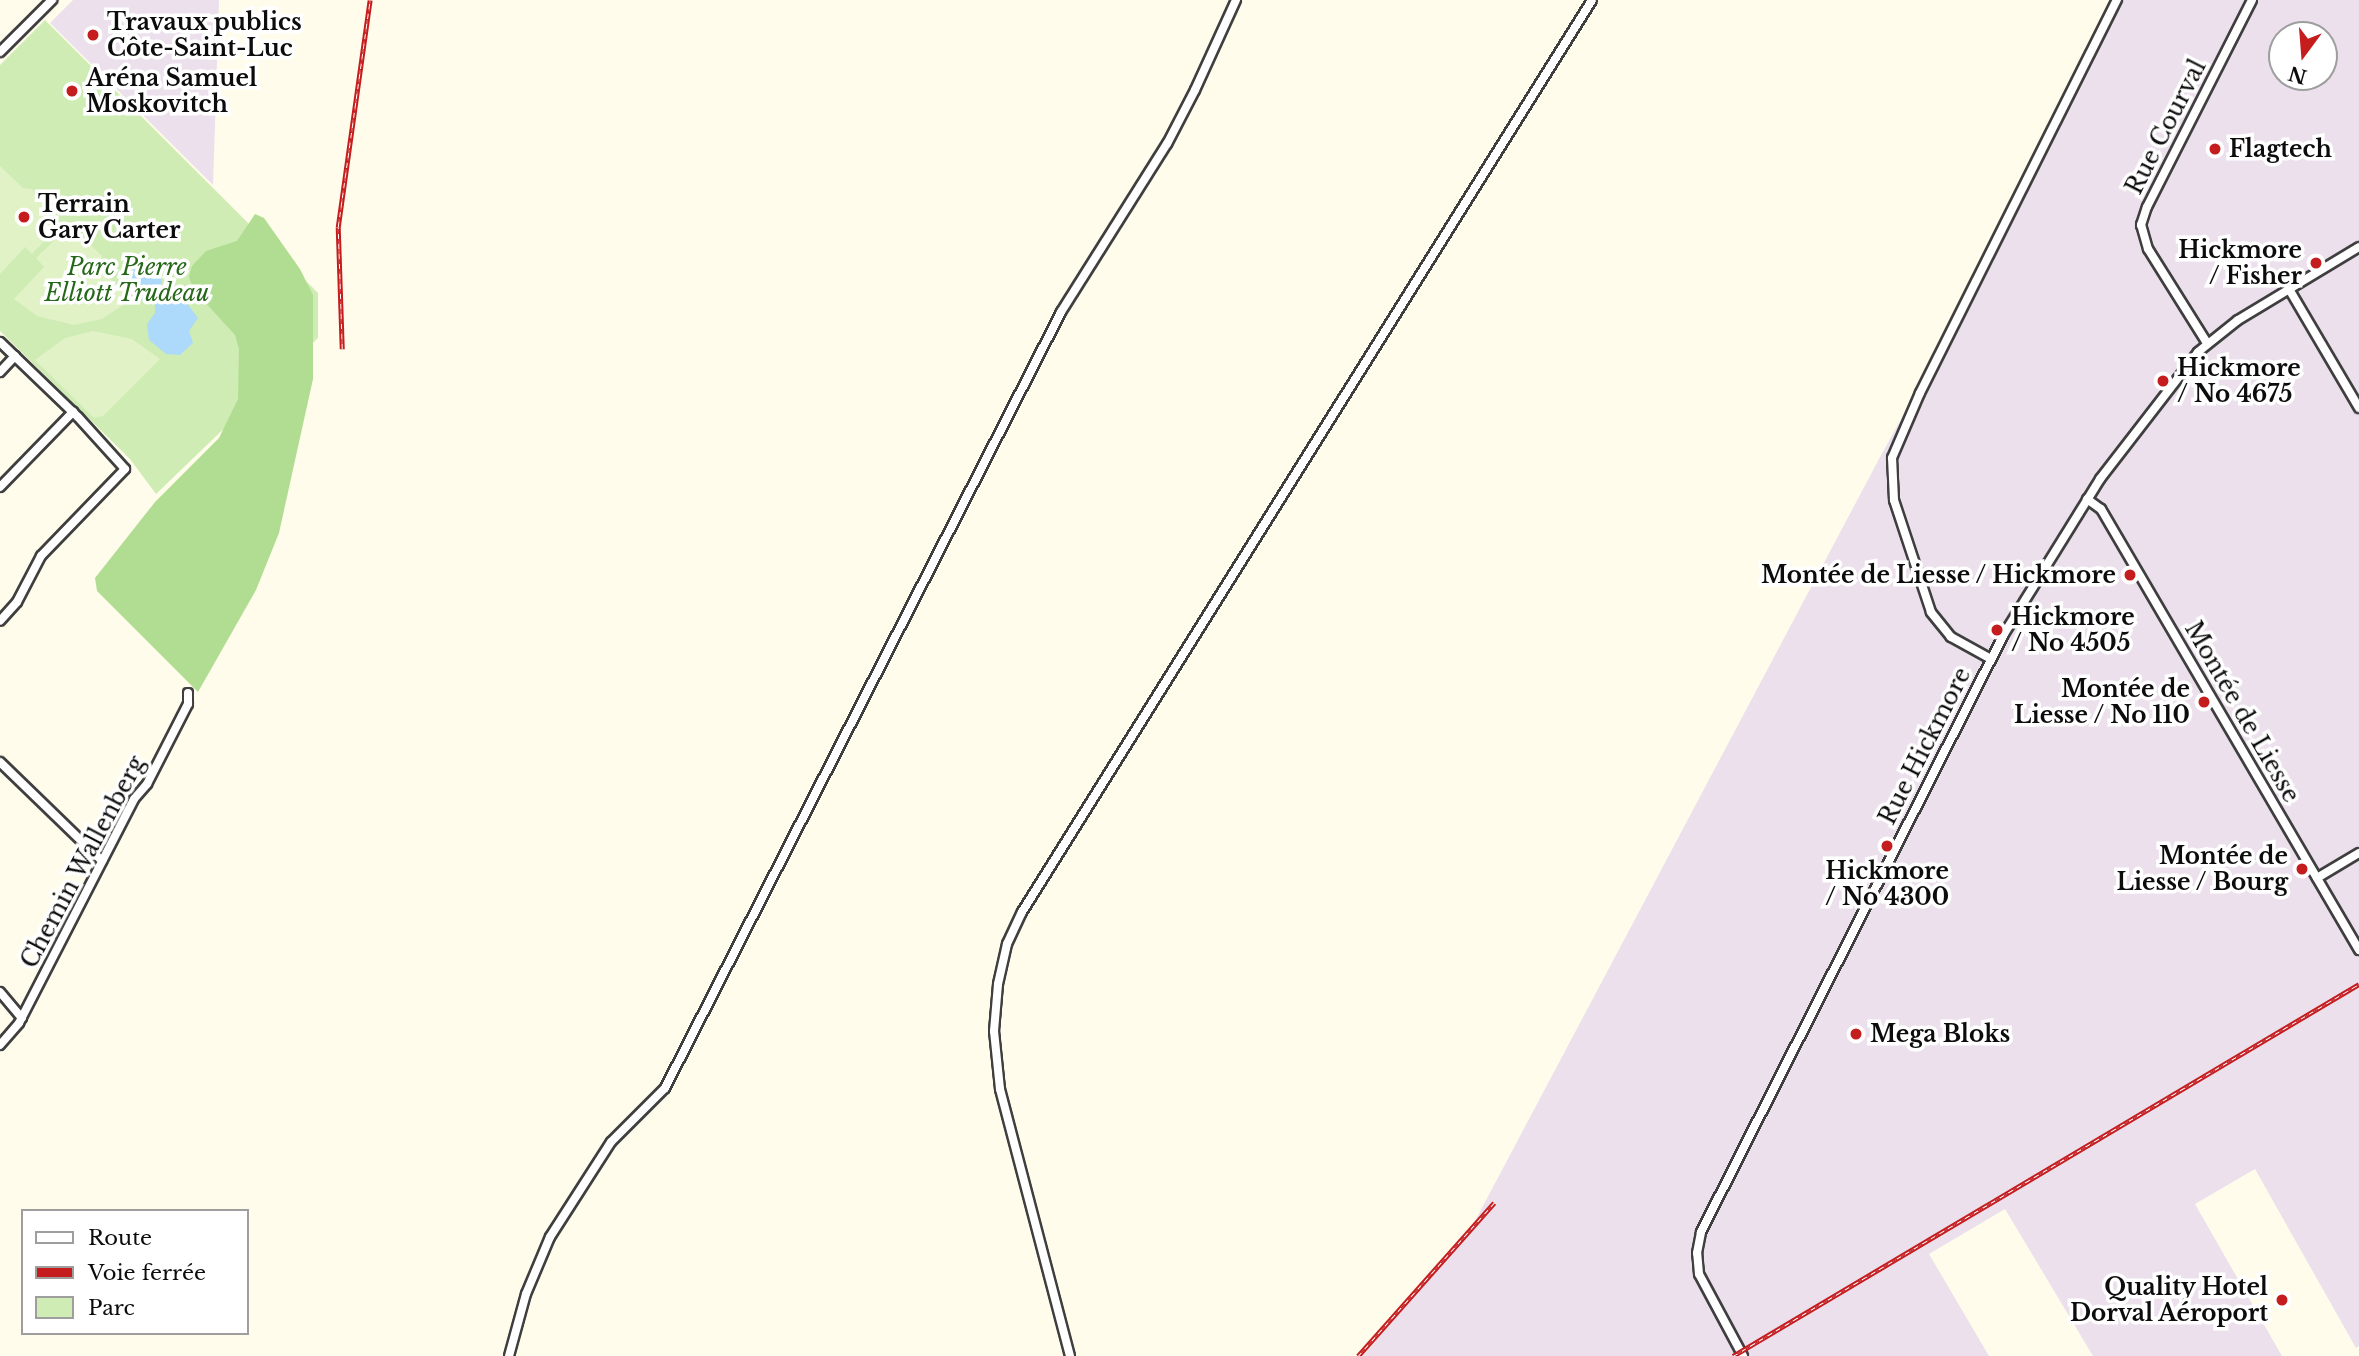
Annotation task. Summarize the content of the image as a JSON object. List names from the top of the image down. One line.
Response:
{"streets":{"street":["Rue Courval","Montée de Liesse","Rue Hickmore","Chemin Wallenberg"]},"crossings":[["Rue Courval","Rue Hickmore"],["Montée de Liesse","Rue Hickmore"]],"parks":["Parc Pierre Elliott Trudeau"],"places":["Travaux publics Côte-Saint-Luc","Aréna Samuel Moskovitch","Flagtech","Terrain Gary Carter","Hickmore / Fisher","Hickmore / No 4675","Montée de Liesse / Hickmore","Hickmore / No 4505","Montée de Liesse / No 110","Hickmore / No 4300","Montée de Liesse / Bourg","Mega Bloks","Quality Hotel Dorval Aéroport"],"legend":["Route","Voie ferrée","Parc"],"north":"bottom"}
